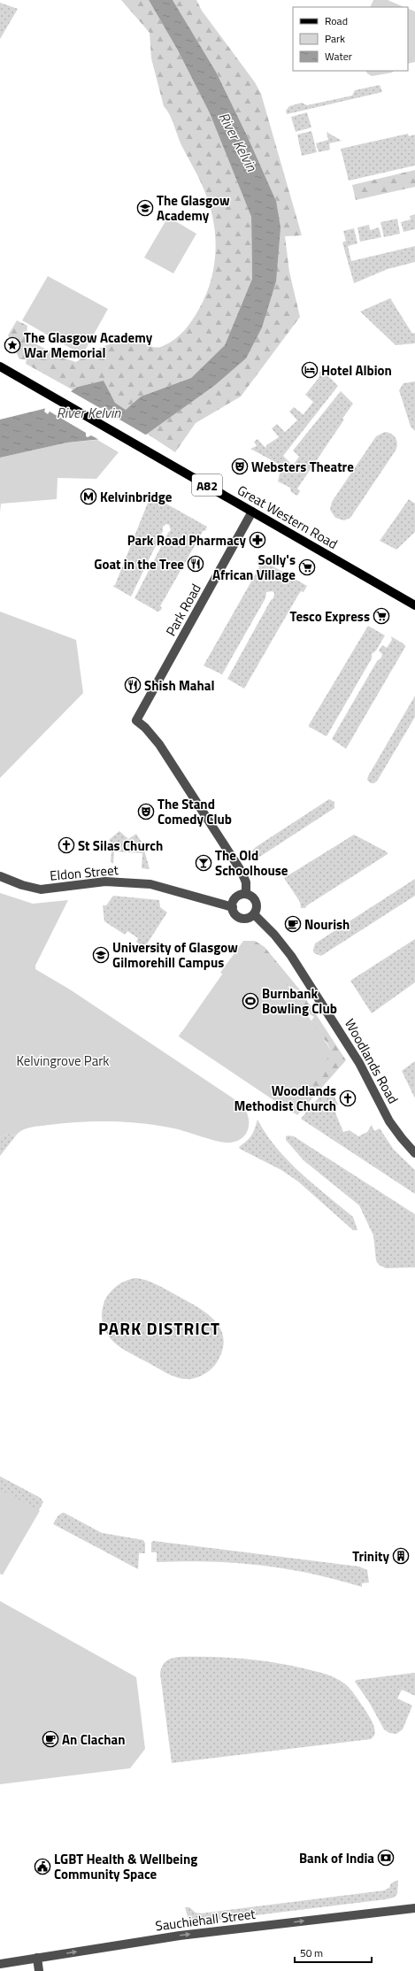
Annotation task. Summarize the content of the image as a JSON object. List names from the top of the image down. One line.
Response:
{"streets":{"main road":["A82","Great Western Road"],"street":["Park Road","Eldon Street","Woodlands Road","Sauchiehall Street"]},"crossings":[["Great Western Road","Park Road"],["Park Road","Eldon Street"],["Park Road","Woodlands Road"],["Eldon Street","Woodlands Road"]],"one_way":["Sauchiehall Street"],"districts":["PARK DISTRICT"],"water":["River Kelvin"],"parks":["Kelvingrove Park"],"places":{"school or university":["The Glasgow Academy","University of Glasgow Gilmorehill Campus"],"place":["The Glasgow Academy War Memorial"],"hotel":["Hotel Albion"],"theatre":["Websters Theatre","The Stand Comedy Club"],"metro station":["Kelvinbridge"],"pharmacy":["Park Road Pharmacy"],"restaurant":["Goat in the Tree","Shish Mahal"],"supermarket":["Solly's African Village","Tesco Express"],"church":["St Silas Church","Woodlands Methodist Church"],"bar":["The Old Schoolhouse"],"cafe":["Nourish","An Clachan"],"sports":["Burnbank Bowling Club"],"building":["Trinity"],"bank":["Bank of India"],"public building":["LGBT Health & Wellbeing Community Space"]},"legend":["Road","Park","Water"],"scale_bar":"50 m"}
